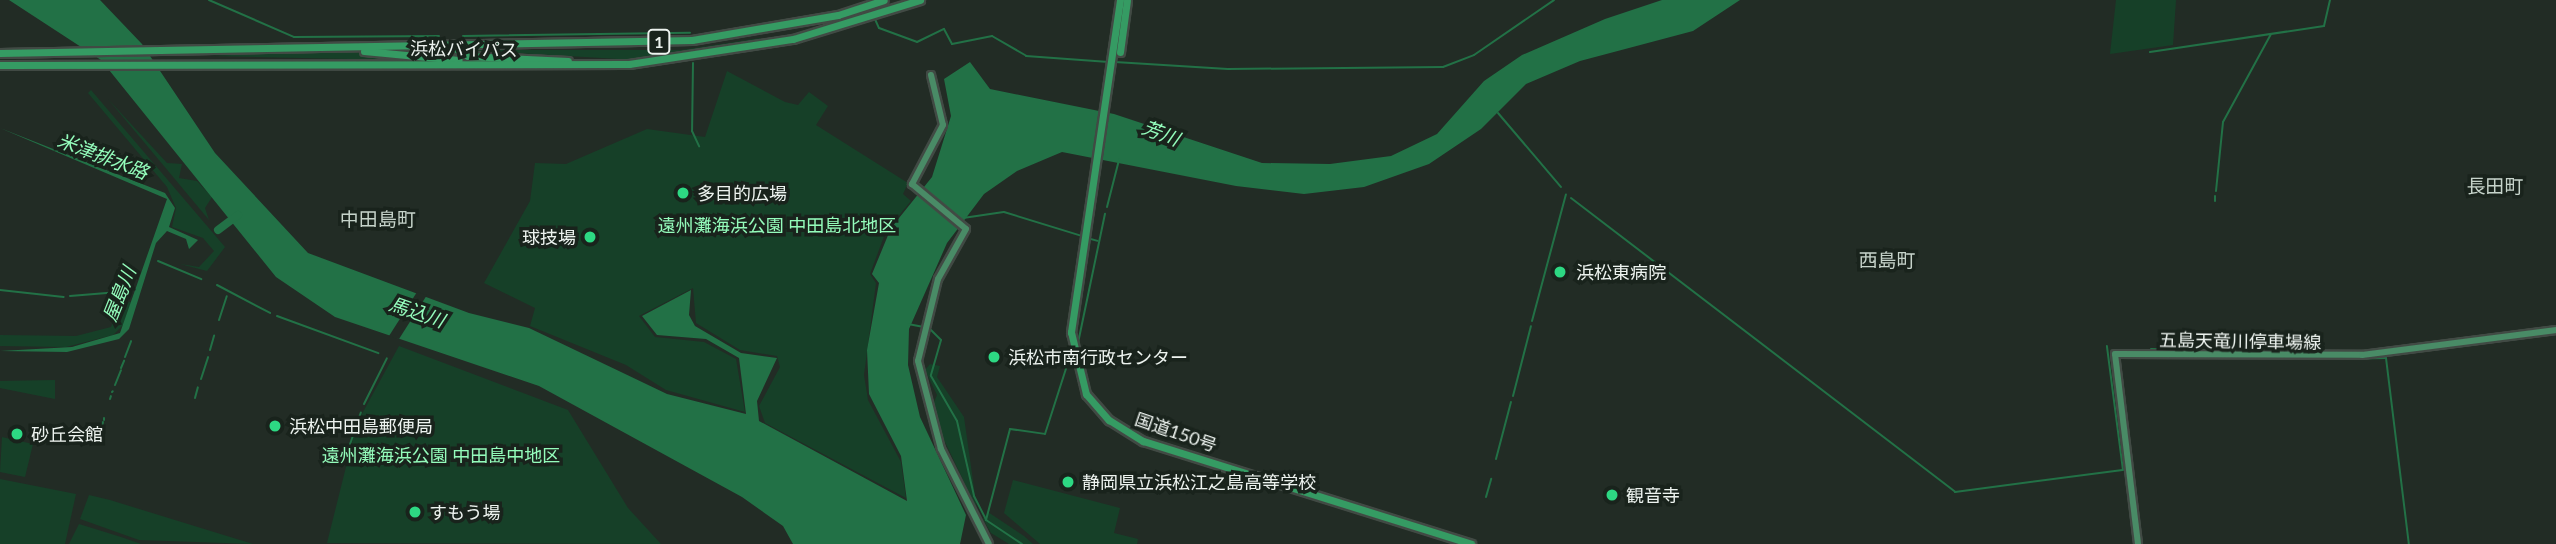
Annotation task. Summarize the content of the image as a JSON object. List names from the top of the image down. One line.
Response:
{"streets":{"highway":["1","浜松バイパス","国道150号"],"main road":["五島天竜川停車場線"]},"districts":["長田町","中田島町","西島町"],"water":["芳川","米津排水路","屋島川","馬込川"],"parks":["遠州灘海浜公園 中田島北地区","遠州灘海浜公園 中田島中地区"],"places":["多目的広場","球技場","浜松東病院","浜松市南行政センター","浜松中田島郵便局","砂丘会館","静岡県立浜松江之島高等学校","観音寺","すもう場"]}
